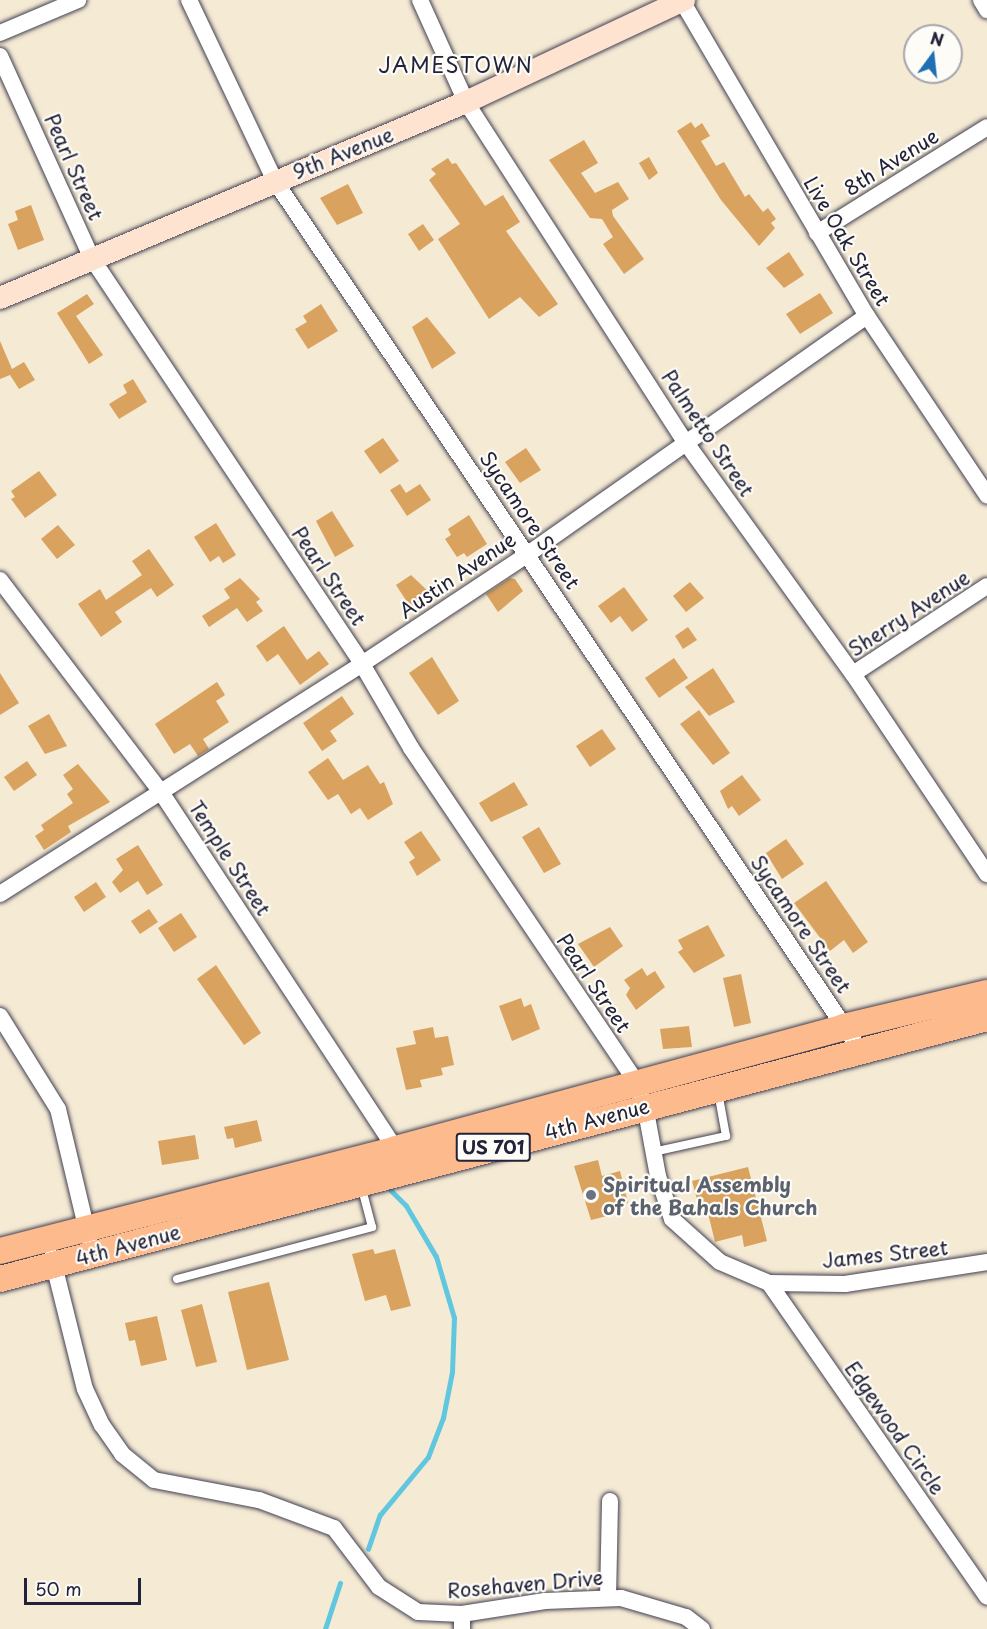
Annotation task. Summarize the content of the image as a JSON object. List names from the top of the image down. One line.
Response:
{"streets":{"main road":["4th Avenue","US 701"],"street":["9th Avenue","8th Avenue","Pearl Street","Live Oak Street","Palmetto Street","Sycamore Street","Austin Avenue","Sherry Avenue","Temple Street","James Street","Edgewood Circle","Rosehaven Drive"]},"crossings":[["9th Avenue","Pearl Street"],["9th Avenue","Live Oak Street"],["9th Avenue","Palmetto Street"],["9th Avenue","Sycamore Street"],["8th Avenue","Live Oak Street"],["Pearl Street","Austin Avenue"],["Pearl Street","4th Avenue"],["Pearl Street","James Street"],["Live Oak Street","Austin Avenue"],["Palmetto Street","Austin Avenue"],["Palmetto Street","Sherry Avenue"],["Sycamore Street","Austin Avenue"],["Sycamore Street","4th Avenue"],["Austin Avenue","Temple Street"],["Temple Street","4th Avenue"],["4th Avenue","James Street"],["4th Avenue","Rosehaven Drive"],["James Street","Edgewood Circle"]],"districts":["JAMESTOWN"],"places":["Spiritual Assembly of the Bahals Church"],"scale_bar":"50 m","north":"top"}
